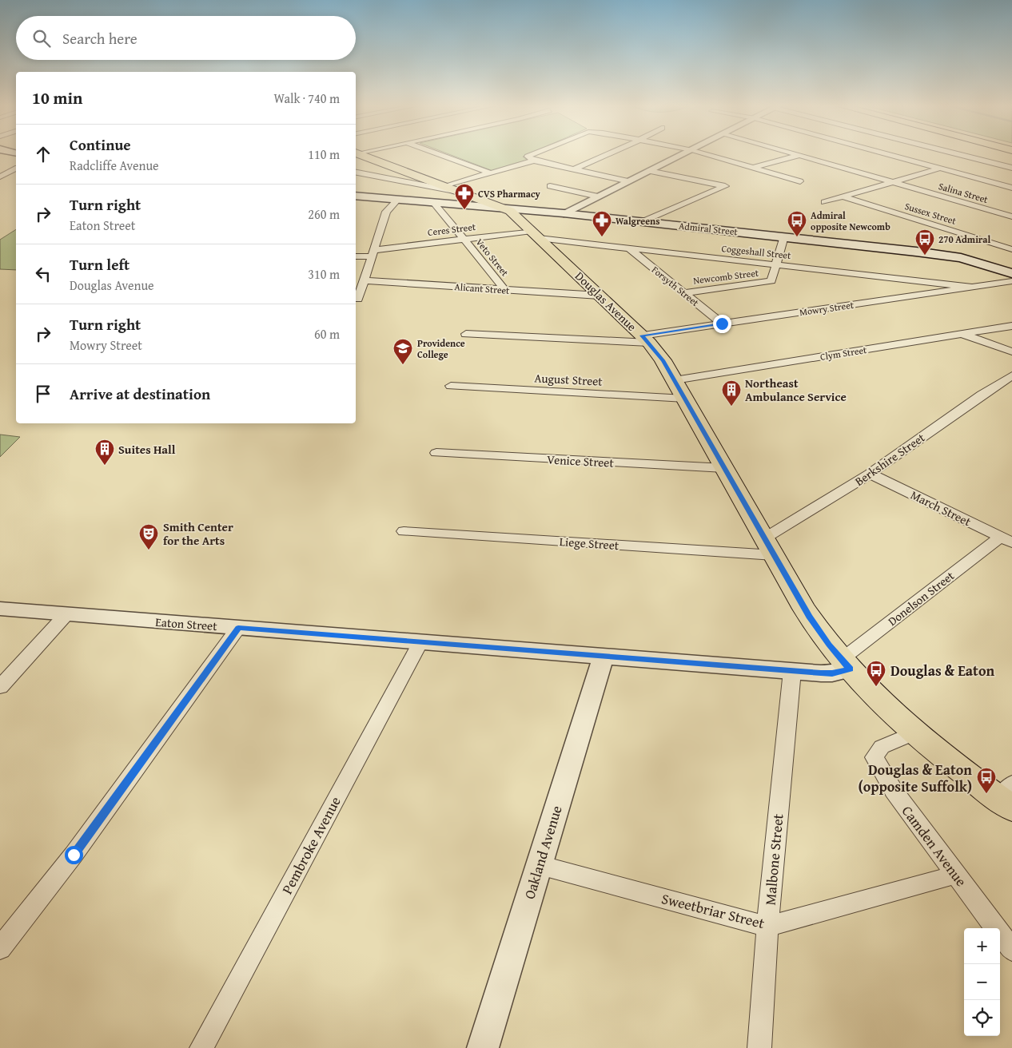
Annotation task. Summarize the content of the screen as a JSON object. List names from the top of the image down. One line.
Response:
{"streets":{"main road":["Admiral Street","Douglas Avenue"],"street":["Salina Street","Sussex Street","Ceres Street","Coggeshall Street","Veto Street","Newcomb Street","Forsyth Street","Alicant Street","Mowry Street","Clym Street","August Street","Berkshire Street","Venice Street","March Street","Liege Street","Donelson Street","Eaton Street","Pembroke Avenue","Camden Avenue","Oakland Avenue","Malbone Street","Sweetbriar Street"]},"crossings":[["Admiral Street","Veto Street"],["Admiral Street","Newcomb Street"],["Admiral Street","Douglas Avenue"],["Ceres Street","Coggeshall Street"],["Ceres Street","Veto Street"],["Ceres Street","Douglas Avenue"],["Coggeshall Street","Newcomb Street"],["Coggeshall Street","Forsyth Street"],["Coggeshall Street","Douglas Avenue"],["Coggeshall Street","Mowry Street"],["Veto Street","Alicant Street"],["Newcomb Street","Forsyth Street"],["Forsyth Street","Mowry Street"],["Alicant Street","Douglas Avenue"],["Douglas Avenue","Mowry Street"],["Douglas Avenue","Clym Street"],["Douglas Avenue","August Street"],["Douglas Avenue","Berkshire Street"],["Douglas Avenue","Venice Street"],["Douglas Avenue","Liege Street"],["Douglas Avenue","Donelson Street"],["Douglas Avenue","Eaton Street"],["Douglas Avenue","Camden Avenue"],["Berkshire Street","March Street"],["March Street","Donelson Street"],["Donelson Street","Eaton Street"],["Eaton Street","Pembroke Avenue"],["Eaton Street","Oakland Avenue"],["Eaton Street","Malbone Street"],["Camden Avenue","Sweetbriar Street"],["Oakland Avenue","Sweetbriar Street"],["Malbone Street","Sweetbriar Street"]],"places":{"pharmacy":["CVS Pharmacy","Walgreens"],"bus stop":["Admiral opposite Newcomb","270 Admiral","Douglas & Eaton","Douglas & Eaton (opposite Suffolk)"],"school or university":["Providence College"],"building":["Northeast Ambulance Service","Suites Hall"],"theatre":["Smith Center for the Arts"]},"page":{"search":"Search here","heading":["10 min","Walk · 740 m"],"list":[["Continue","Radcliffe Avenue","110 m"],["Turn right","Eaton Street","260 m"],["Turn left","Douglas Avenue","310 m"],["Turn right","Mowry Street","60 m"],"Arrive at destination"],"map_buttons":["+","−"]}}
